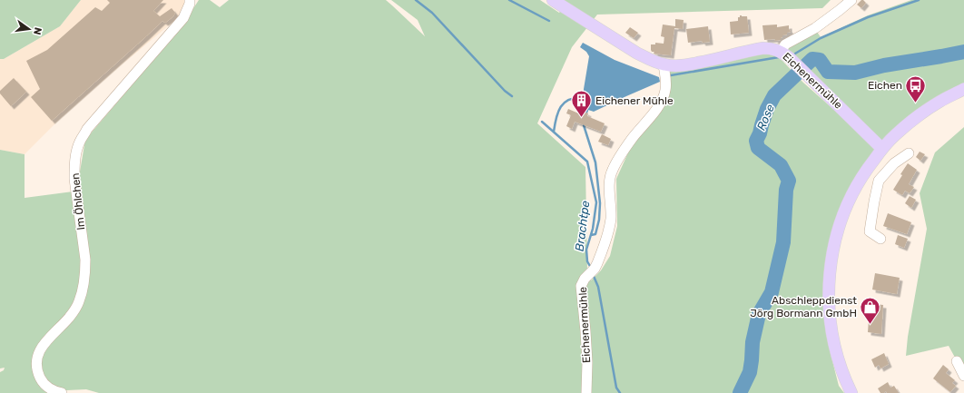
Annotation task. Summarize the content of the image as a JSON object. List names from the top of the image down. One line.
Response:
{"streets":{"main road":["Eichenermühle"],"street":["Im Öhlchen"]},"water":["Rose","Brachtpe"],"places":{"bus stop":["Eichen"],"building":["Eichener Mühle"],"shop":["Abschleppdienst Jörg Bormann GmbH"]},"north":"right"}
